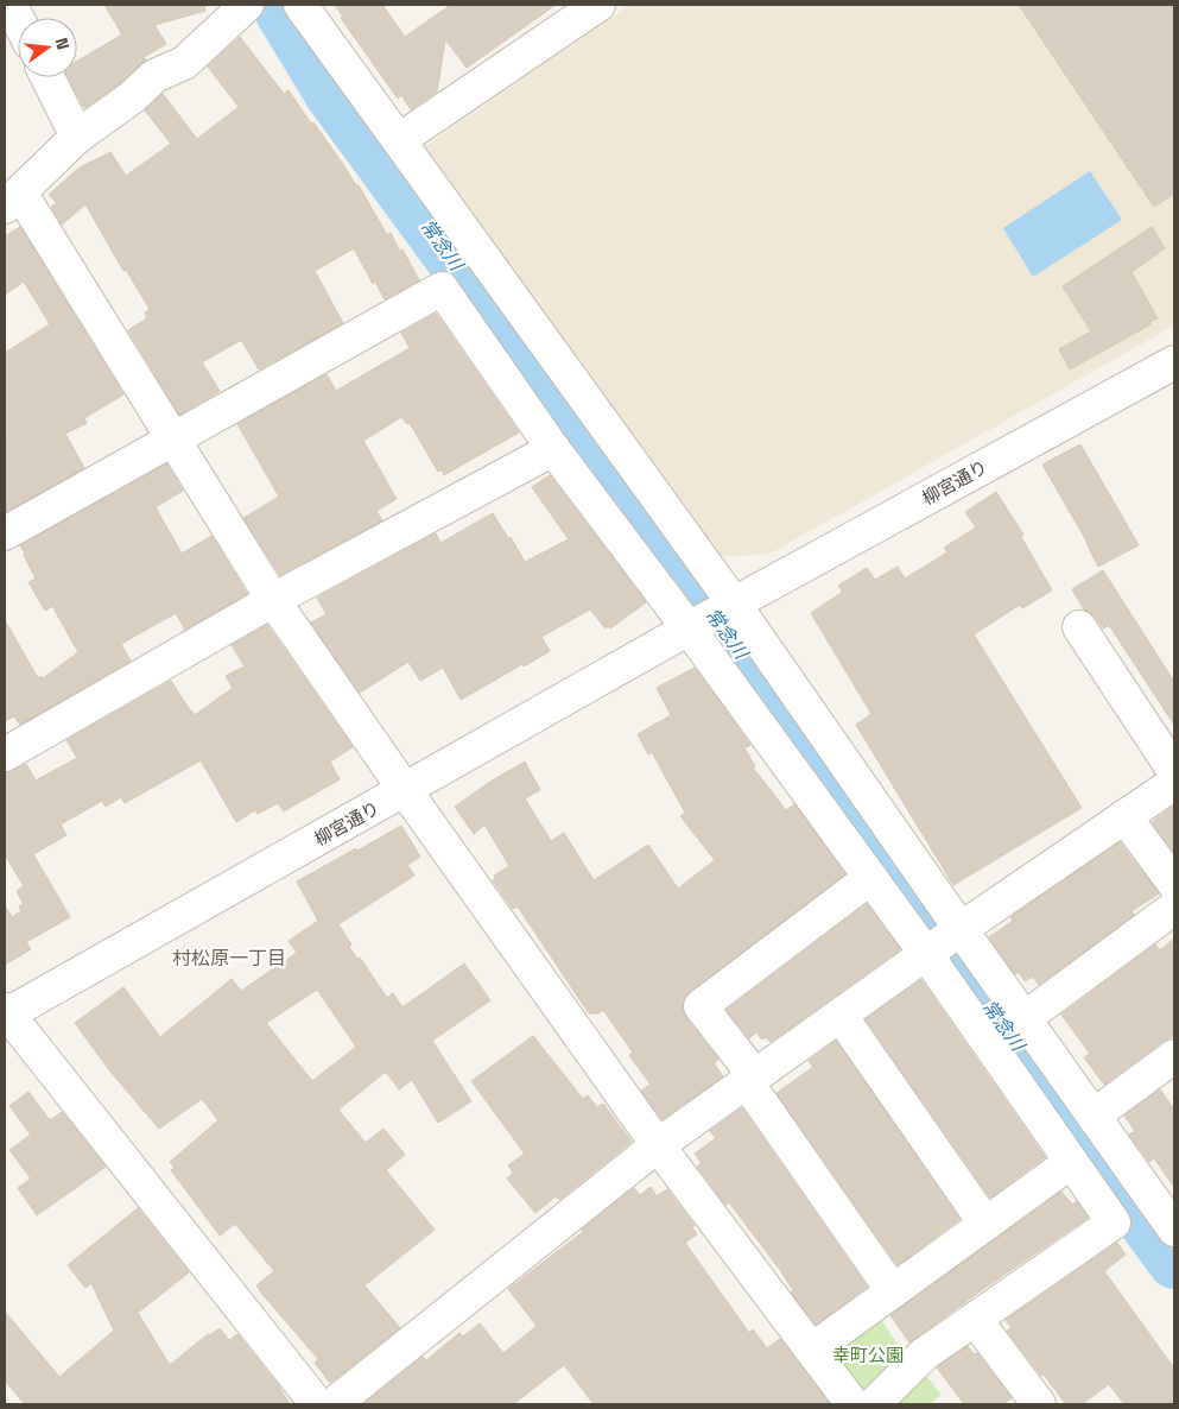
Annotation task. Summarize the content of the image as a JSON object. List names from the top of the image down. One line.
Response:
{"streets":{"street":["柳宮通り"]},"districts":["村松原一丁目"],"water":["常念川"],"parks":["幸町公園"],"north":"right"}
